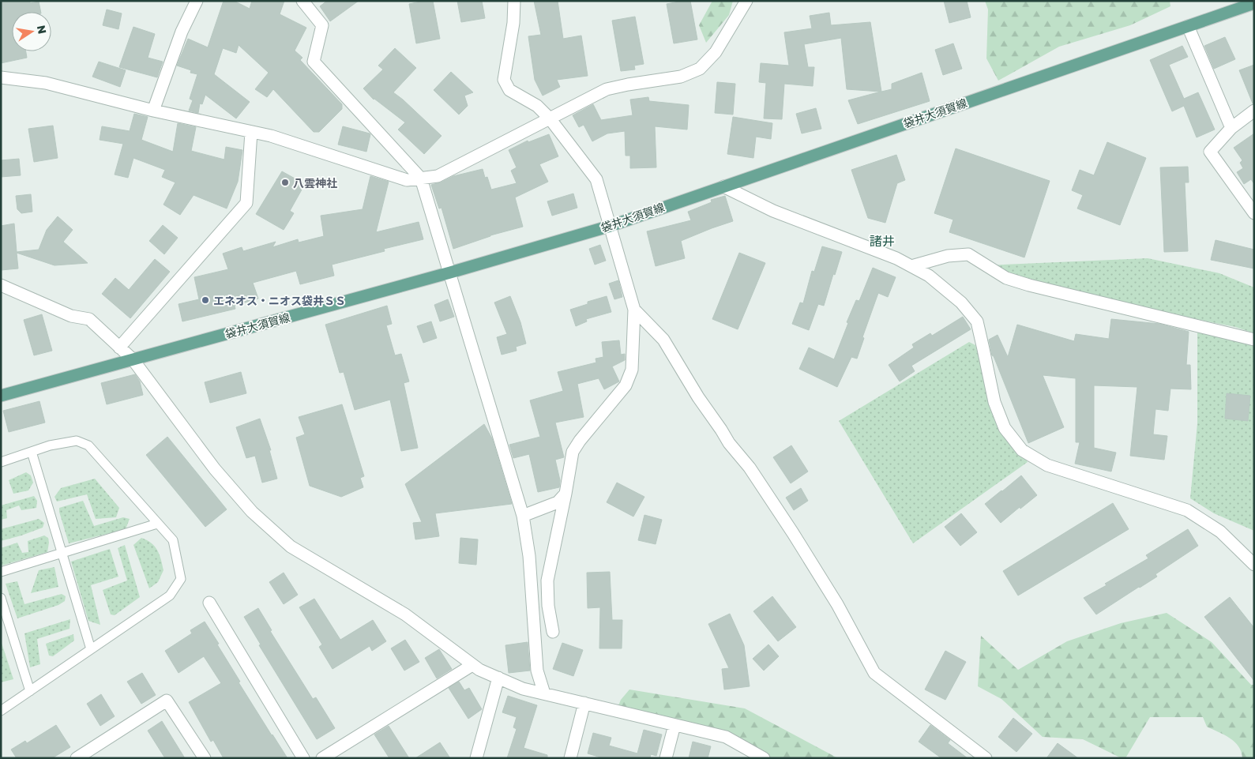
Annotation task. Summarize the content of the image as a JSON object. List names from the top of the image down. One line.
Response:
{"streets":{"main road":["袋井大須賀線"]},"districts":["諸井"],"places":["八雲神社","エネオス・ニオス袋井ＳＳ"],"north":"right"}
